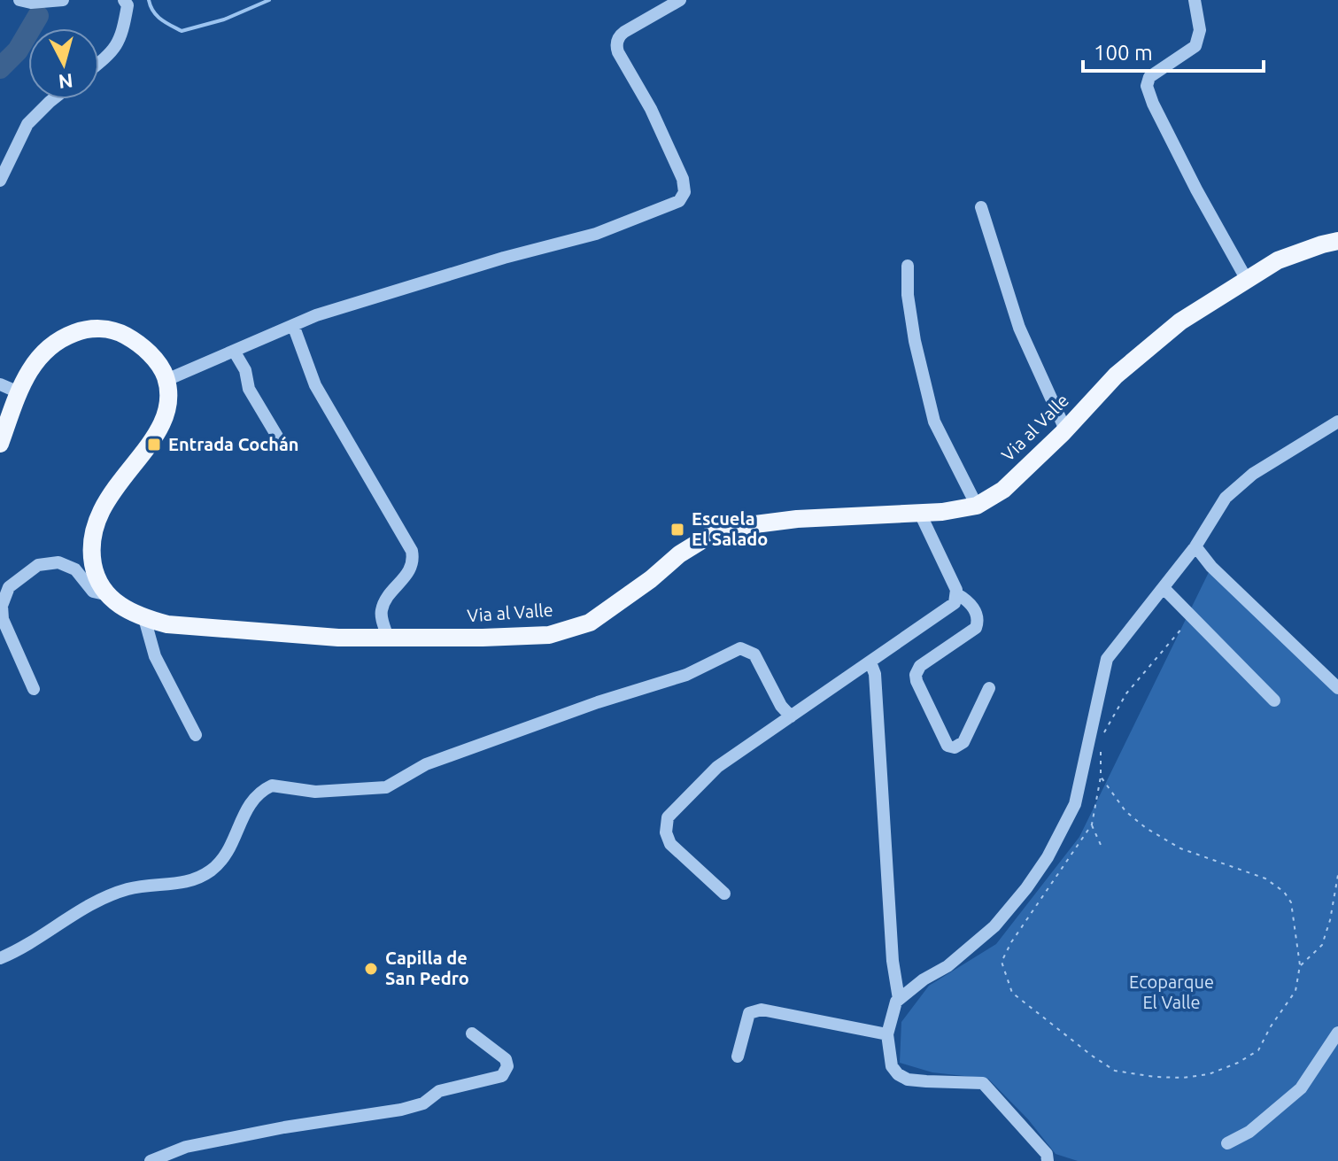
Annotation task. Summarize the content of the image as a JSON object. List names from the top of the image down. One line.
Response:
{"streets":{"main road":["Via al Valle"]},"parks":["Ecoparque El Valle"],"places":{"transit":["Entrada Cochán","Escuela El Salado"],"other":["Capilla de San Pedro"]},"scale_bar":"100 m","north":"bottom"}
